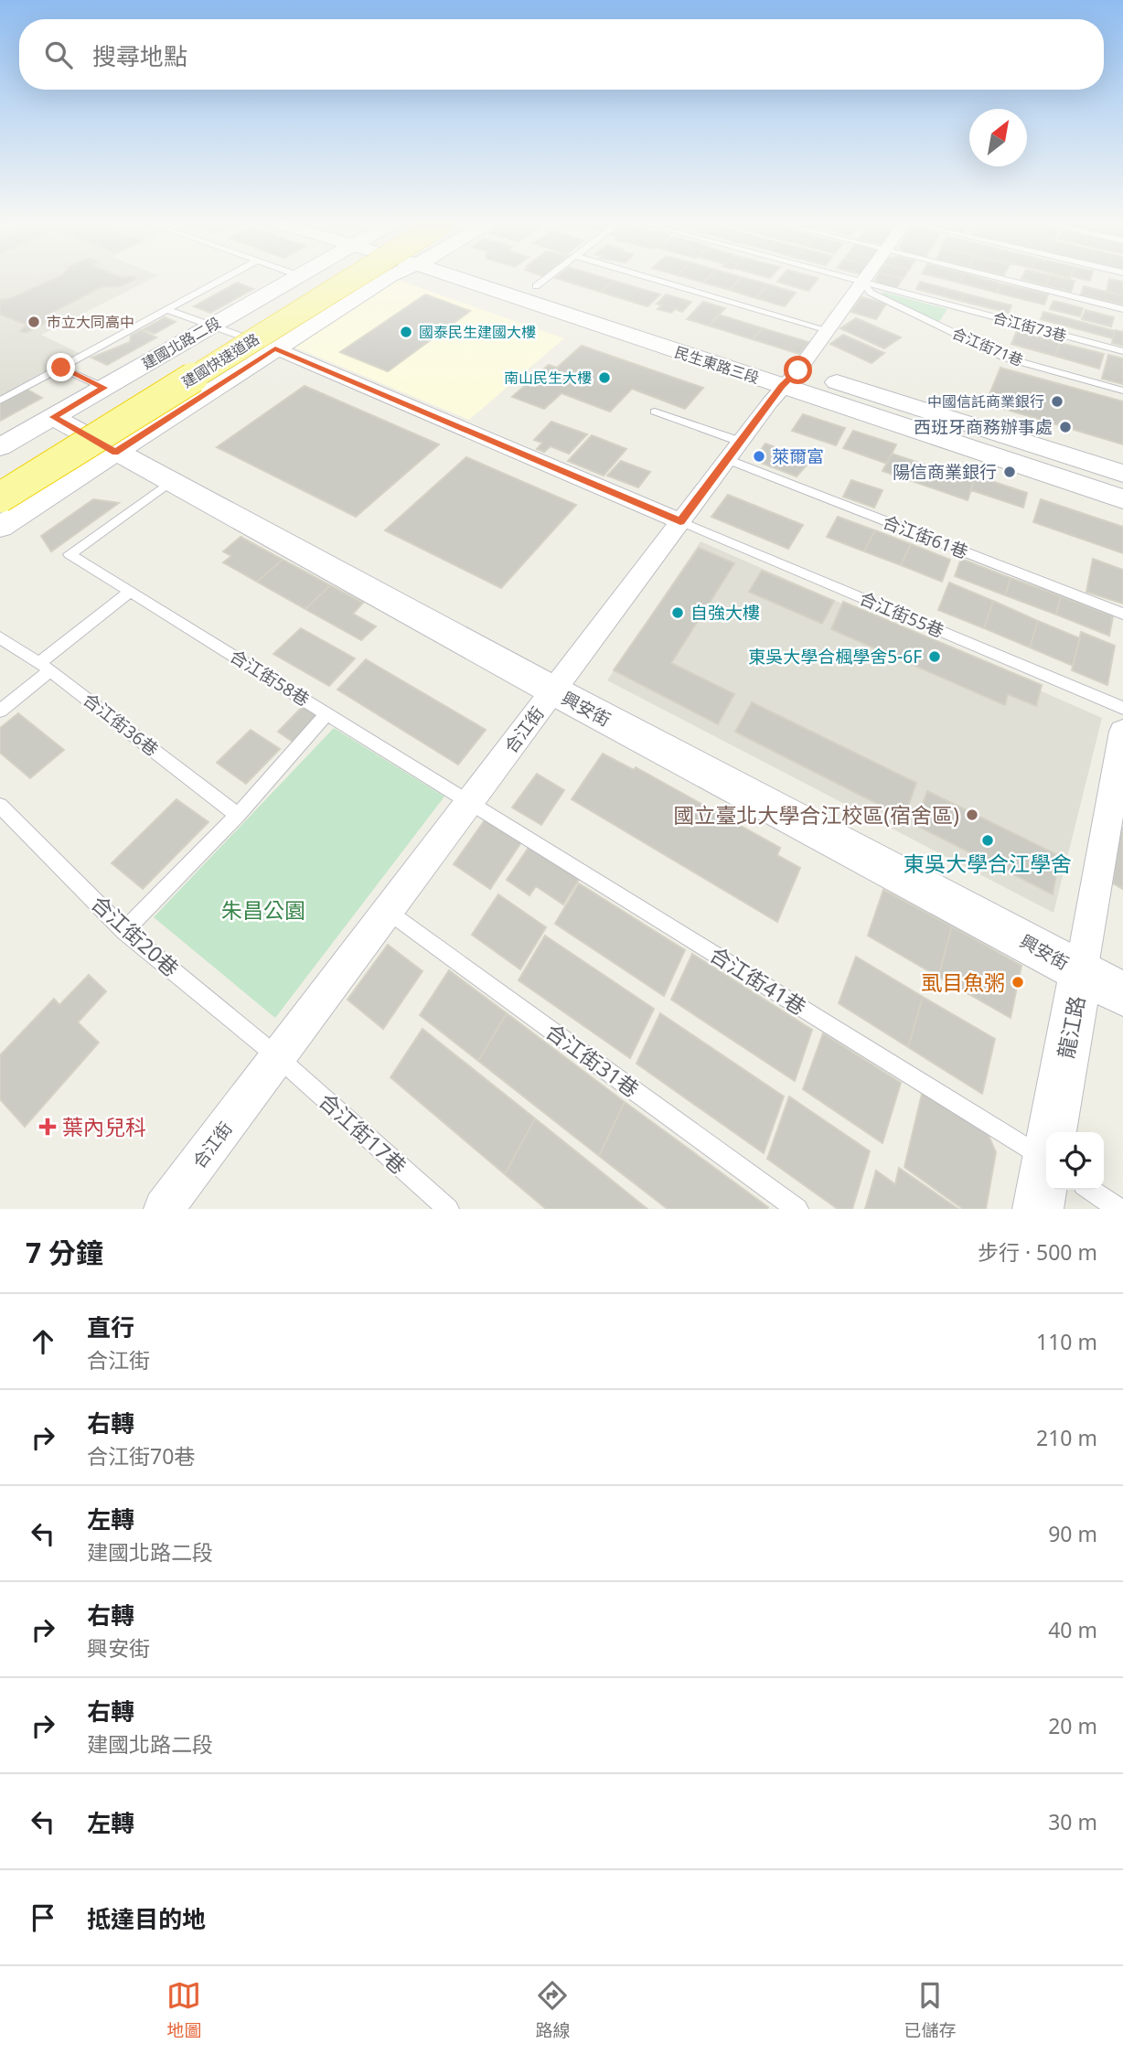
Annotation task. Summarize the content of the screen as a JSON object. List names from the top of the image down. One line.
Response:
{"streets":{"highway":["建國快速道路"],"street":["建國北路二段","民生東路三段","興安街","合江街","龍江路"],"lane":["合江街73巷","合江街71巷","合江街61巷","合江街55巷","合江街58巷","合江街36巷","合江街20巷","合江街41巷","合江街31巷","合江街17巷"]},"crossings":[["合江街73巷","合江街71巷"],["合江街73巷","合江街"],["建國北路二段","興安街"],["合江街71巷","合江街"],["民生東路三段","合江街"],["合江街61巷","合江街"],["合江街55巷","合江街"],["合江街58巷","興安街"],["合江街58巷","合江街"],["合江街58巷","合江街41巷"],["興安街","合江街"],["興安街","龍江路"],["合江街","合江街20巷"],["合江街","合江街41巷"],["合江街","合江街31巷"],["合江街","合江街17巷"],["合江街20巷","合江街17巷"]],"parks":["朱昌公園"],"places":{"other":["市立大同高中","國泰民生建國大樓","南山民生大樓","中國信託商業銀行","西班牙商務辦事處","萊爾富","陽信商業銀行","自強大樓","東吳大學合楓學舍5-6F","國立臺北大學合江校區(宿舍區)","東吳大學合江學舍","虱目魚粥"],"health":["葉內兒科"]},"north":"top right","page":{"search":"搜尋地點","heading":["7 分鐘","步行 · 500 m"],"list":[["直行","合江街","110 m"],["右轉","合江街70巷","210 m"],["左轉","建國北路二段","90 m"],["右轉","興安街","40 m"],["右轉","建國北路二段","20 m"],["左轉","30 m"],"抵達目的地"],"nav":["地圖","路線","已儲存"]}}
